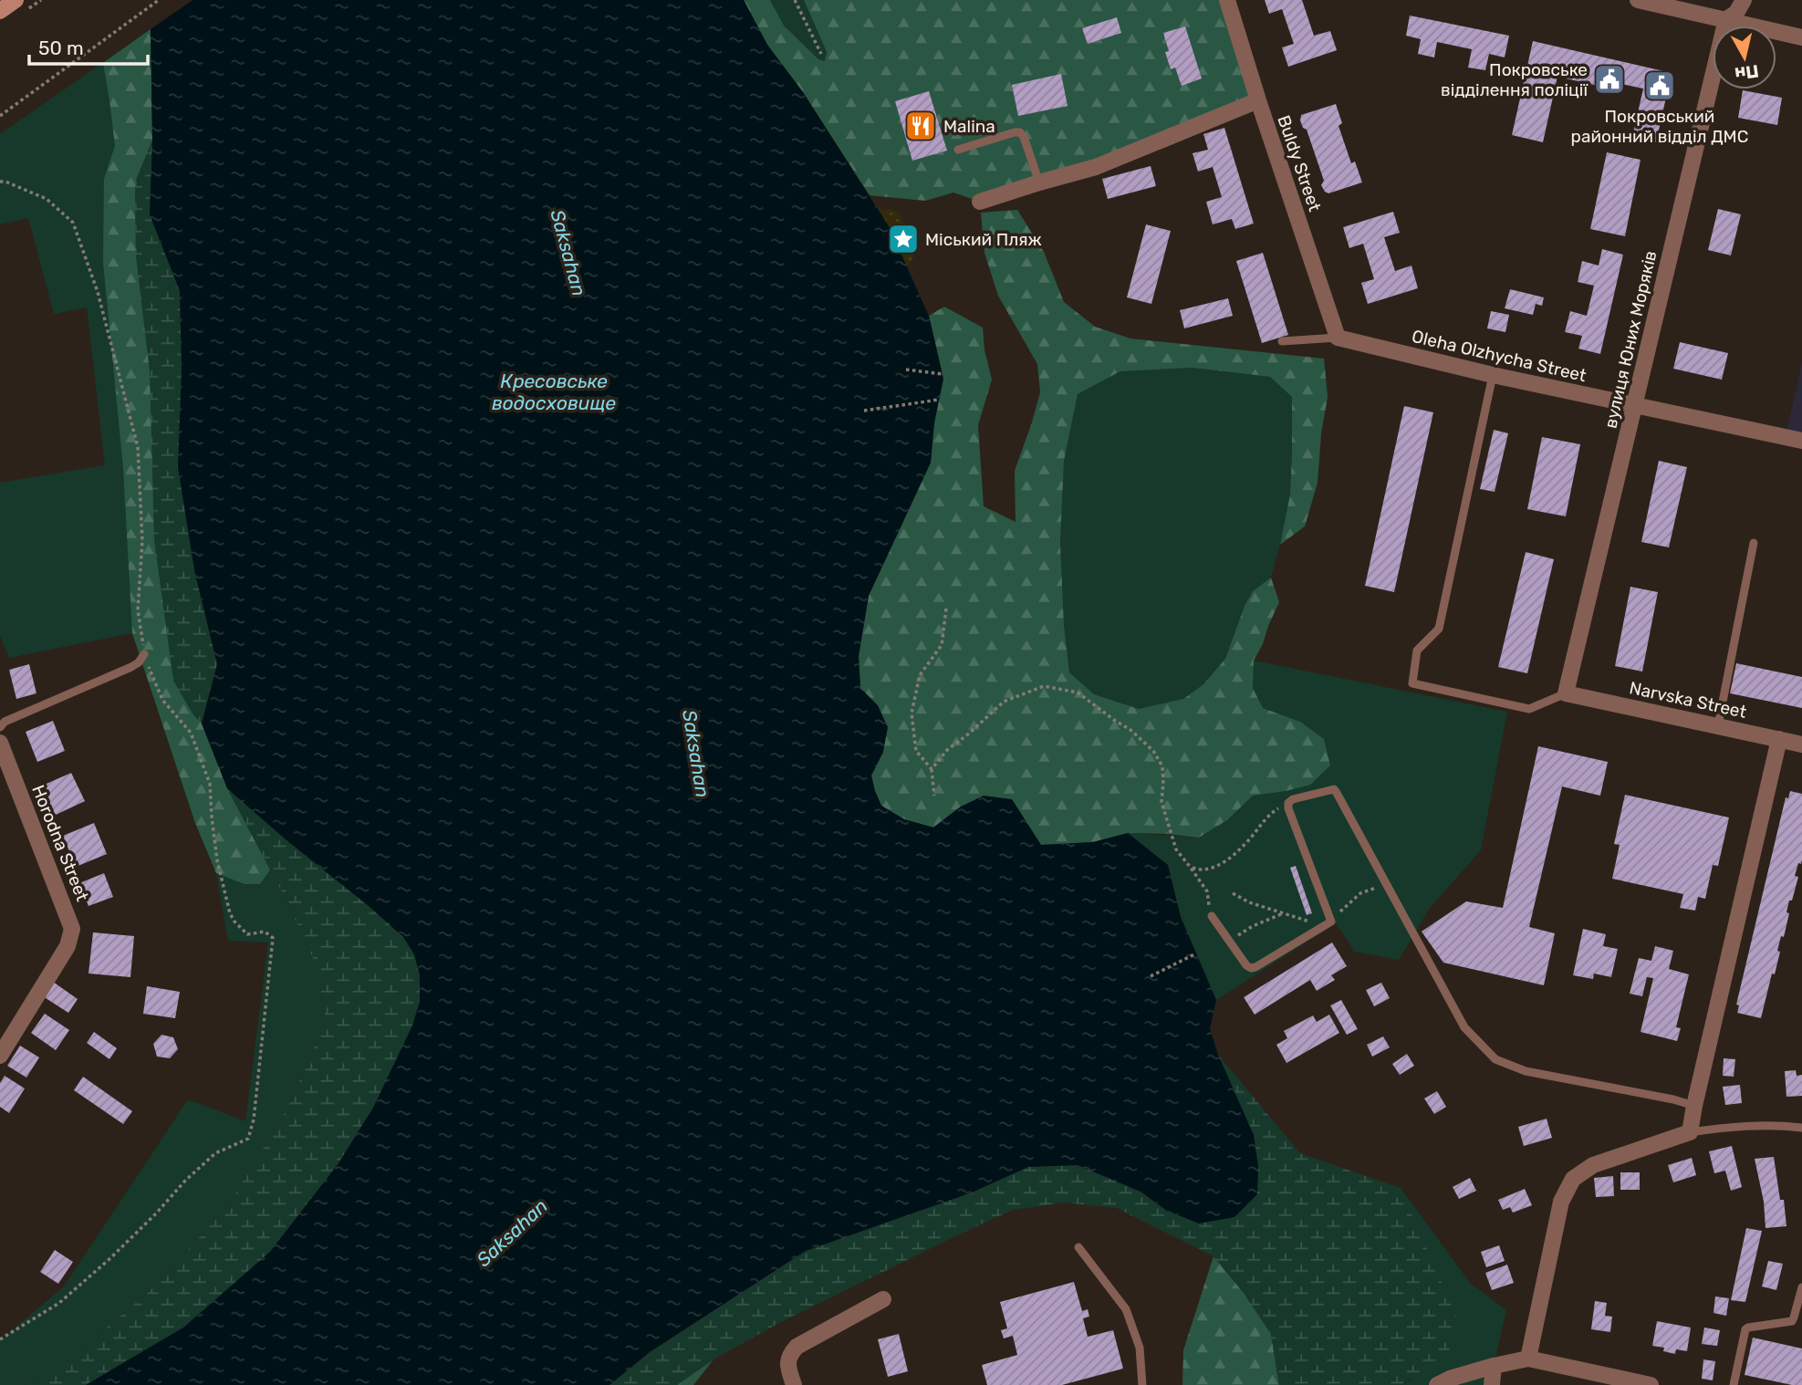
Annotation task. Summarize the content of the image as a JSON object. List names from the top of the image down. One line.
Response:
{"streets":{"street":["Buldy Street","вулиця Юних Моряків","Oleha Olzhycha Street","Narvska Street","Horodna Street"]},"crossings":[["Buldy Street","Oleha Olzhycha Street"],["вулиця Юних Моряків","Oleha Olzhycha Street"],["вулиця Юних Моряків","Narvska Street"]],"water":["Saksahan","Кресовське водосховище"],"places":{"public building":["Покровське відділення поліції","Покровський районний відділ ДМС"],"restaurant":["Malina"],"place":["Міський Пляж"]},"scale_bar":"50 m","north":"bottom"}
